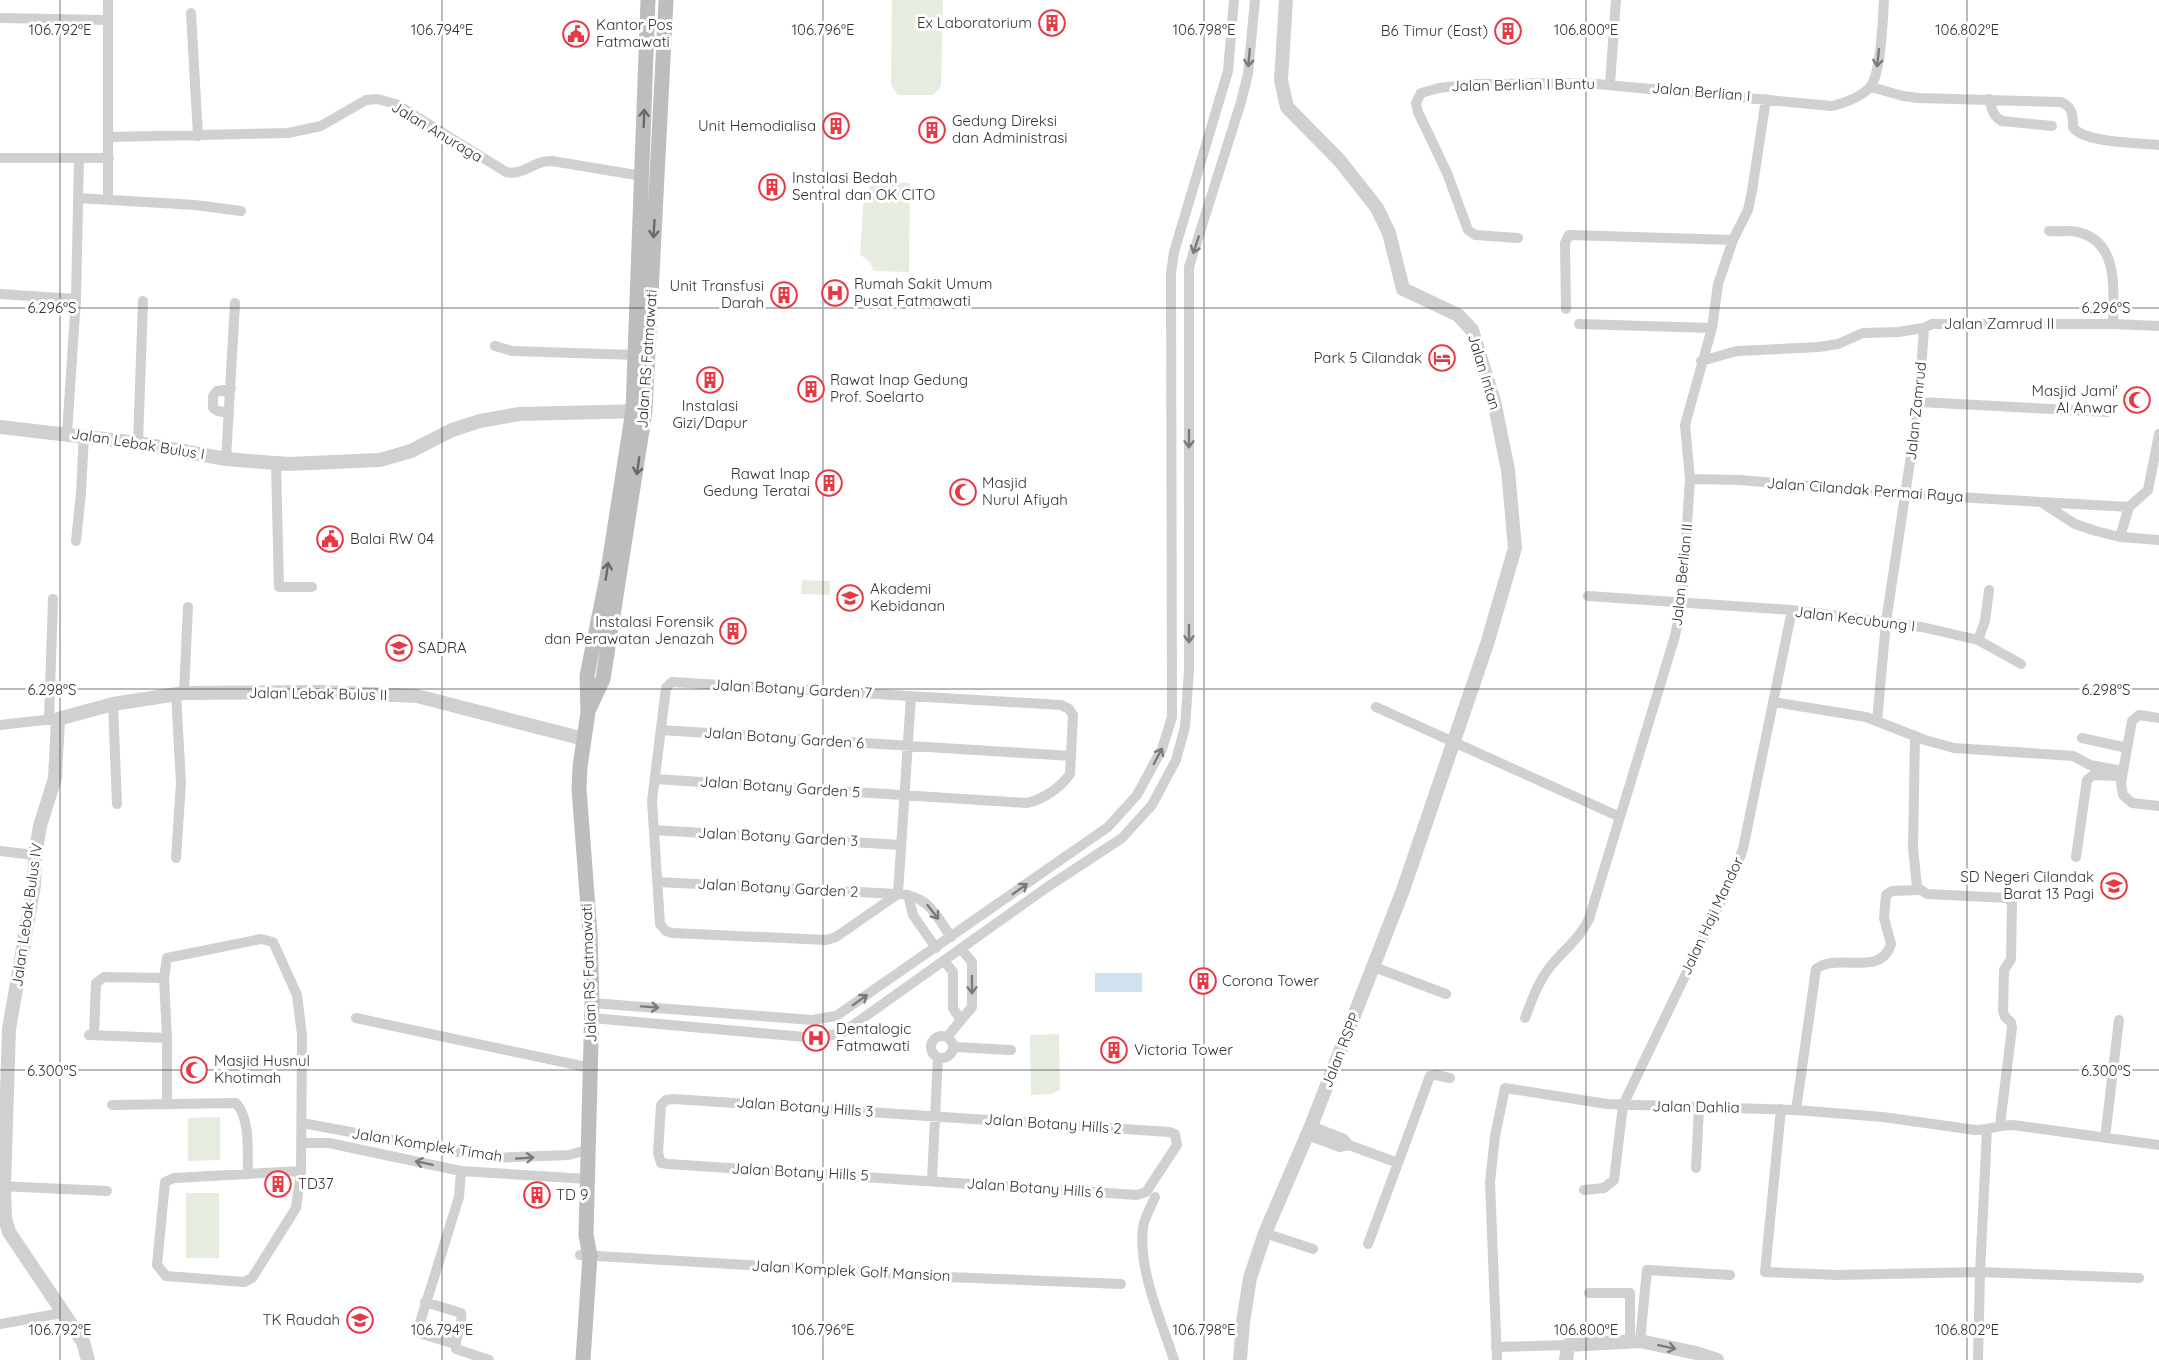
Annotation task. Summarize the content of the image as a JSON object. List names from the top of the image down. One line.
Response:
{"streets":{"main road":["Jalan RS Fatmawati"],"street":["Jalan Berlian I Buntu","Jalan Berlian I","Jalan Anuraga","Jalan Zamrud II","Jalan Intan","Jalan Zamrud","Jalan Lebak Bulus I","Jalan Cilandak Permai Raya","Jalan Berlian II","Jalan Kecubung I","Jalan Botany Garden 7","Jalan Lebak Bulus II","Jalan Botany Garden 6","Jalan Botany Garden 5","Jalan Botany Garden 3","Jalan Botany Garden 2","Jalan Lebak Bulus IV","Jalan Haji Mandor","Jalan RSPP","Jalan Botany Hills 3","Jalan Dahlia","Jalan Botany Hills 2","Jalan Komplek Timah","Jalan Botany Hills 5","Jalan Botany Hills 6","Jalan Komplek Golf Mansion"]},"crossings":[["Jalan Berlian I Buntu","Jalan Berlian I"],["Jalan Berlian I","Jalan Berlian II"],["Jalan Anuraga","Jalan RS Fatmawati"],["Jalan Zamrud II","Jalan Zamrud"],["Jalan Zamrud II","Jalan Berlian II"],["Jalan RS Fatmawati","Jalan Lebak Bulus I"],["Jalan RS Fatmawati","Jalan Lebak Bulus II"],["Jalan RS Fatmawati","Jalan Komplek Timah"],["Jalan RS Fatmawati","Jalan Komplek Golf Mansion"],["Jalan Intan","Jalan RSPP"],["Jalan Zamrud","Jalan Cilandak Permai Raya"],["Jalan Zamrud","Jalan Kecubung I"],["Jalan Cilandak Permai Raya","Jalan Berlian II"],["Jalan Berlian II","Jalan Kecubung I"],["Jalan Kecubung I","Jalan Haji Mandor"],["Jalan Botany Garden 7","Jalan Botany Garden 6"],["Jalan Botany Garden 7","Jalan Botany Garden 5"],["Jalan Lebak Bulus II","Jalan Lebak Bulus IV"],["Jalan Botany Garden 6","Jalan Botany Garden 5"],["Jalan Haji Mandor","Jalan Dahlia"],["Jalan Botany Hills 3","Jalan Botany Hills 2"],["Jalan Botany Hills 3","Jalan Botany Hills 5"],["Jalan Botany Hills 2","Jalan Botany Hills 6"],["Jalan Botany Hills 5","Jalan Botany Hills 6"]],"places":{"building":["Ex Laboratorium","B6 Timur (East)","Unit Hemodialisa","Gedung Direksi dan Administrasi","Instalasi Bedah Sentral dan OK CITO","Unit Transfusi Darah","Instalasi Gizi/Dapur","Rawat Inap Gedung Prof. Soelarto","Rawat Inap Gedung Teratai","Instalasi Forensik dan Perawatan Jenazah","Corona Tower","Victoria Tower","TD37","TD 9"],"public building":["Kantor Pos Fatmawati","Balai RW 04"],"hospital":["Rumah Sakit Umum Pusat Fatmawati","Dentalogic Fatmawati"],"hotel":["Park 5 Cilandak"],"mosque":["Masjid Jami' Al Anwar","Masjid Nurul Afiyah","Masjid Husnul Khotimah"],"school or university":["Akademi Kebidanan","SADRA","SD Negeri Cilandak Barat 13 Pagi","TK Raudah"]},"coordinates":["106.792°E","106.794°E","106.796°E","106.798°E","106.800°E","106.802°E","6.296°S","6.298°S","6.300°S"]}
